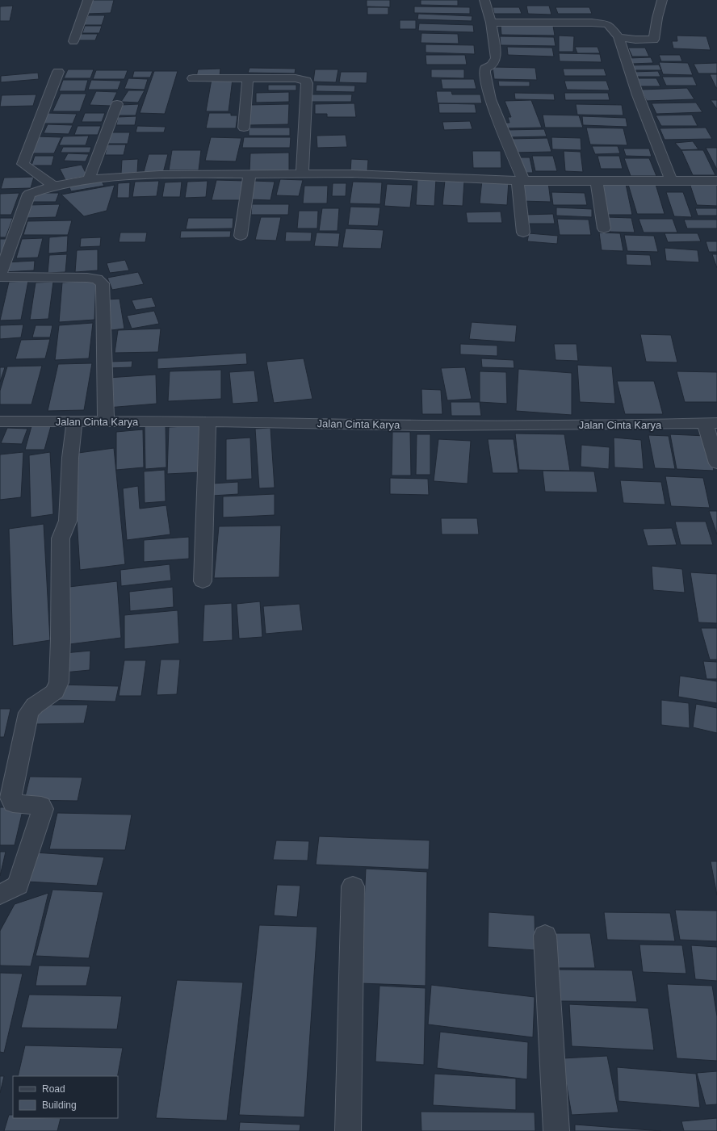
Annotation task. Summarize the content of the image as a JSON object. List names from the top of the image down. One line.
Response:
{"streets":{"street":["Jalan Cinta Karya"]},"legend":["Road","Building"]}
